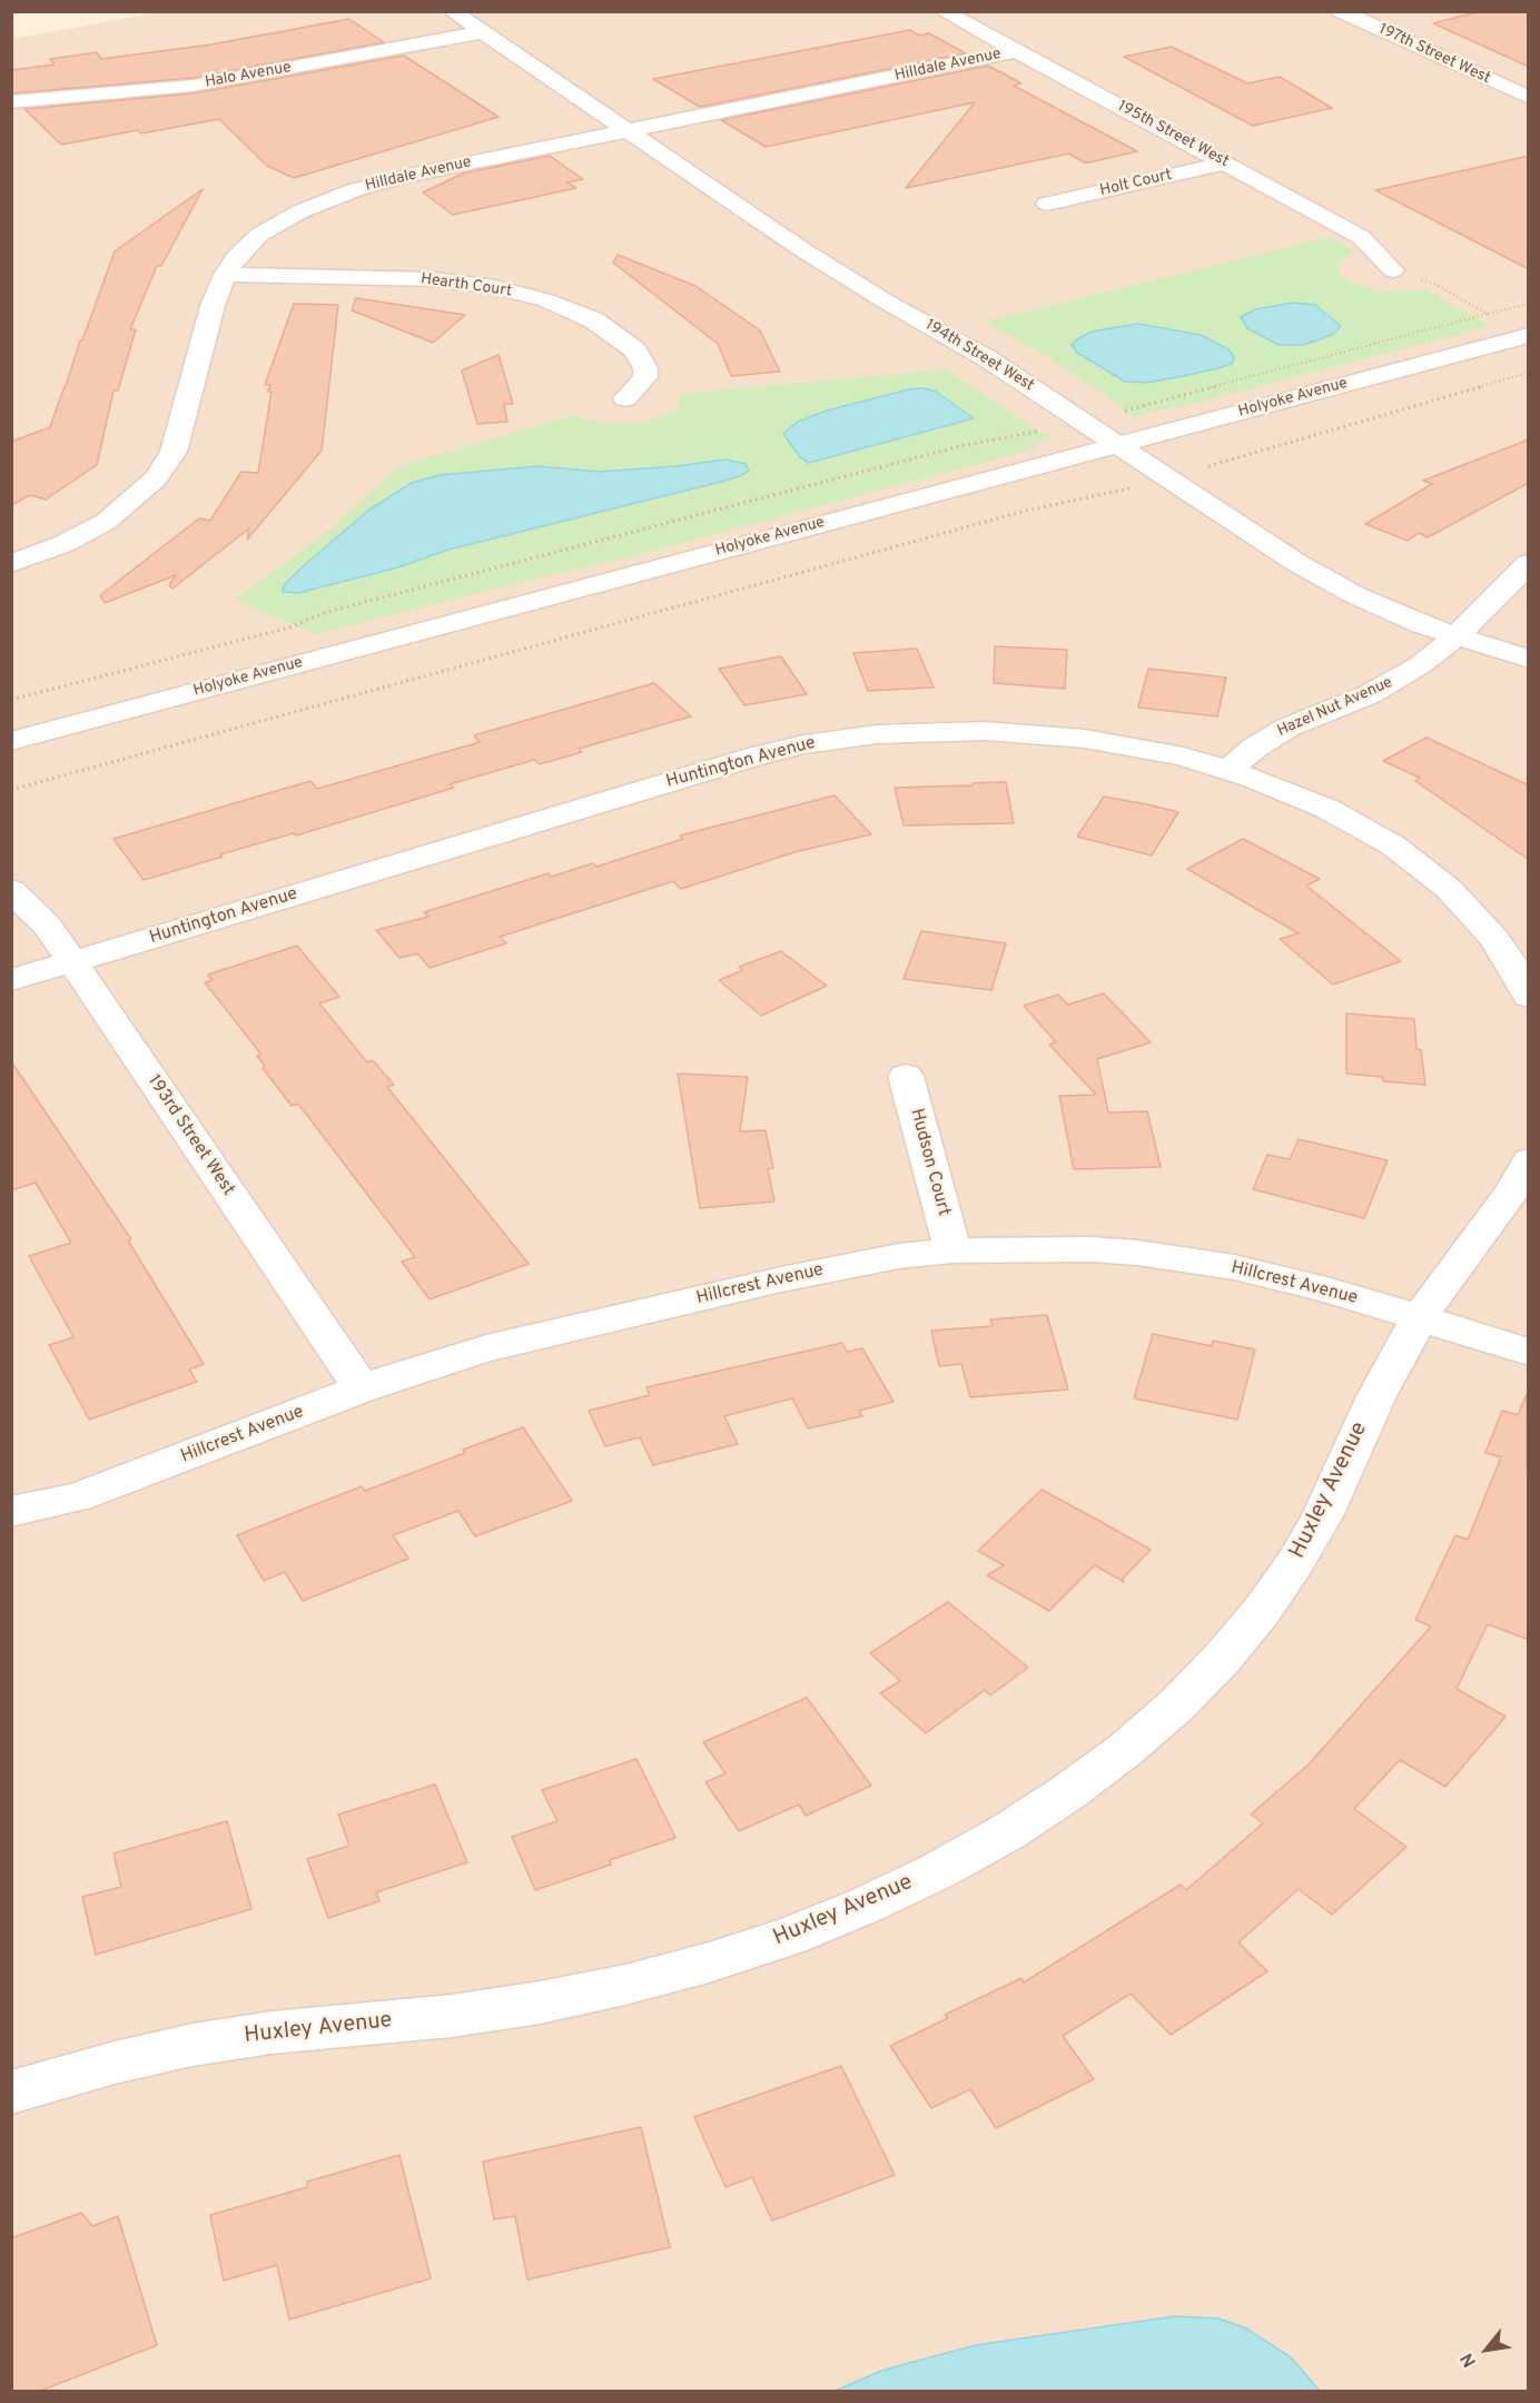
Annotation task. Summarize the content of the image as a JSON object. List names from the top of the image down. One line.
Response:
{"streets":{"street":["197th Street West","Hilldale Avenue","Halo Avenue","195th Street West","Holt Court","Hearth Court","194th Street West","Holyoke Avenue","Hazel Nut Avenue","Huntington Avenue","193rd Street West","Hudson Court","Hillcrest Avenue","Huxley Avenue"]},"crossings":[["Hilldale Avenue","195th Street West"],["Hilldale Avenue","Hearth Court"],["Hilldale Avenue","194th Street West"],["Halo Avenue","194th Street West"],["195th Street West","Holt Court"],["194th Street West","Holyoke Avenue"],["194th Street West","Hazel Nut Avenue"],["Hazel Nut Avenue","Huntington Avenue"],["Huntington Avenue","193rd Street West"],["193rd Street West","Hillcrest Avenue"],["Hudson Court","Hillcrest Avenue"],["Hillcrest Avenue","Huxley Avenue"]],"north":"bottom left"}
